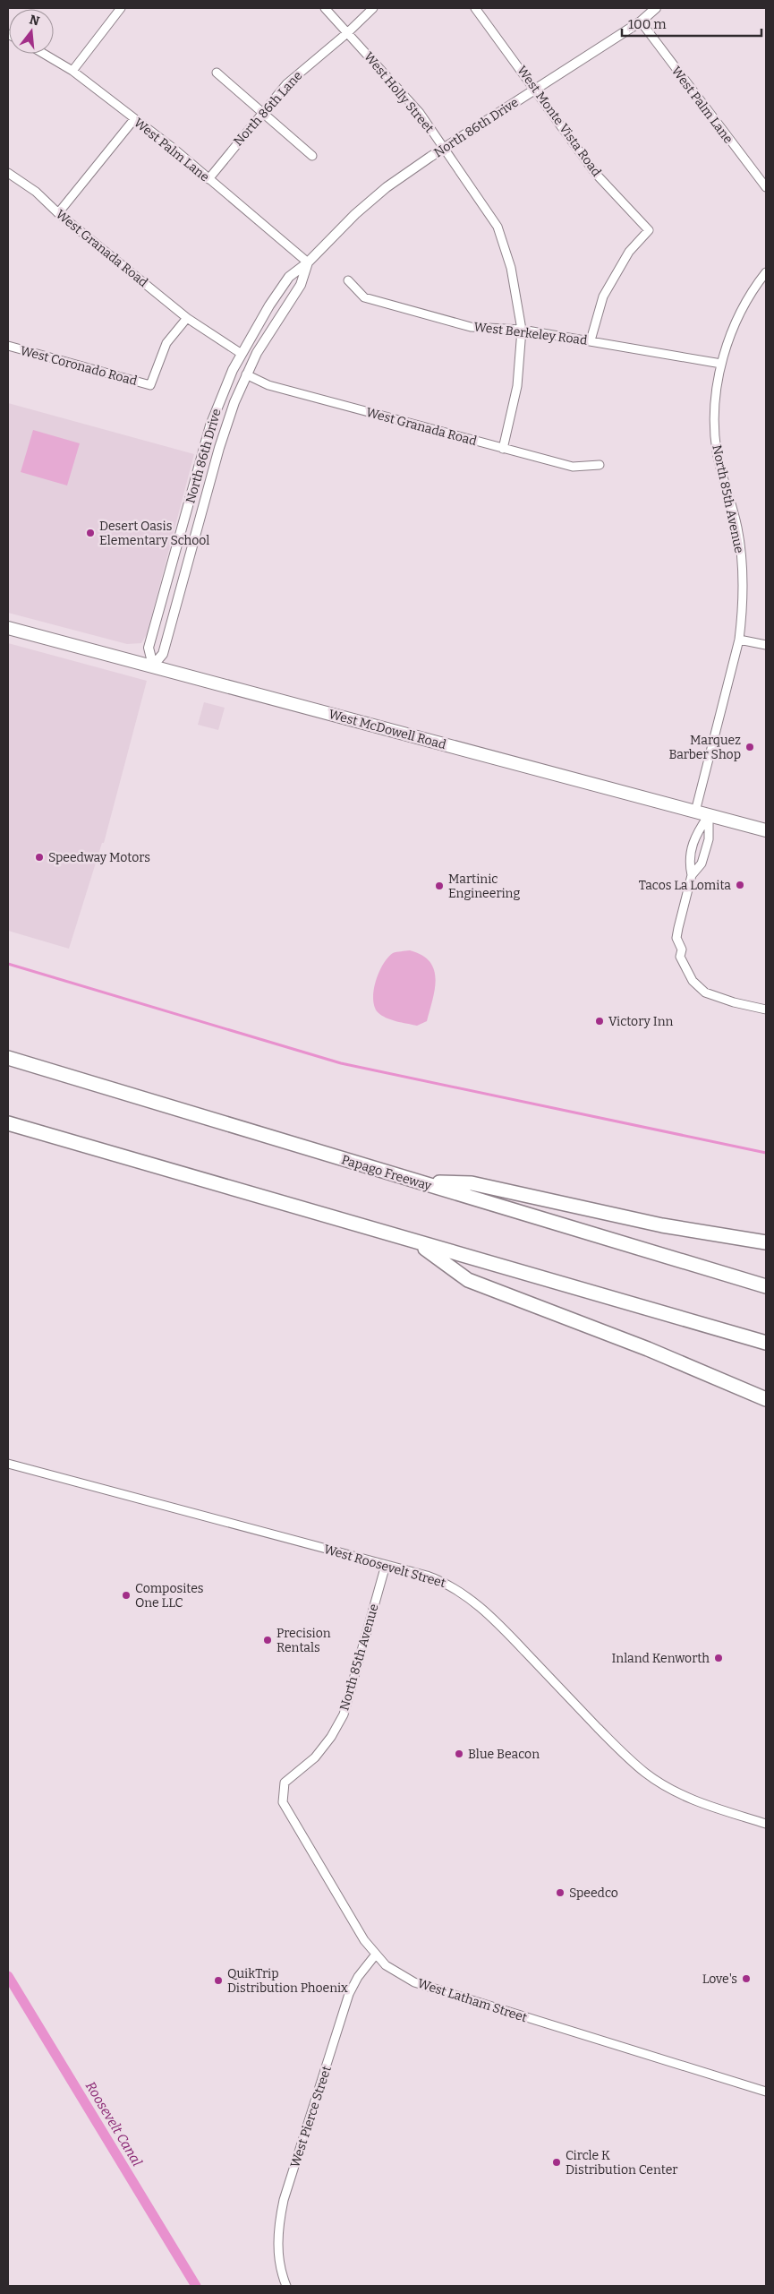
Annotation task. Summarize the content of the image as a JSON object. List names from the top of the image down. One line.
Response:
{"streets":{"highway":["Papago Freeway"],"main road":["West McDowell Road"],"street":["West Holly Street","West Palm Lane","North 86th Lane","West Monte Vista Road","North 86th Drive","West Granada Road","West Berkeley Road","West Coronado Road","North 85th Avenue","West Roosevelt Street","West Latham Street","West Pierce Street"]},"crossings":[["West Holly Street","North 86th Lane"],["West Holly Street","North 86th Drive"],["West Holly Street","West Granada Road"],["West Holly Street","West Berkeley Road"],["West Palm Lane","North 86th Lane"],["West Palm Lane","North 86th Drive"],["West Monte Vista Road","North 86th Drive"],["West Monte Vista Road","West Berkeley Road"],["North 86th Drive","West Granada Road"],["North 86th Drive","West McDowell Road"],["West Granada Road","West Coronado Road"],["West Berkeley Road","North 85th Avenue"],["North 85th Avenue","West McDowell Road"],["North 85th Avenue","West Roosevelt Street"],["North 85th Avenue","West Latham Street"],["West Latham Street","West Pierce Street"]],"water":["Roosevelt Canal"],"places":["Desert Oasis Elementary School","Marquez Barber Shop","Speedway Motors","Tacos La Lomita","Martinic Engineering","Victory Inn","Composites One LLC","Precision Rentals","Inland Kenworth","Blue Beacon","Speedco","Love's","QuikTrip Distribution Phoenix","Circle K Distribution Center"],"scale_bar":"100 m","north":"top"}
